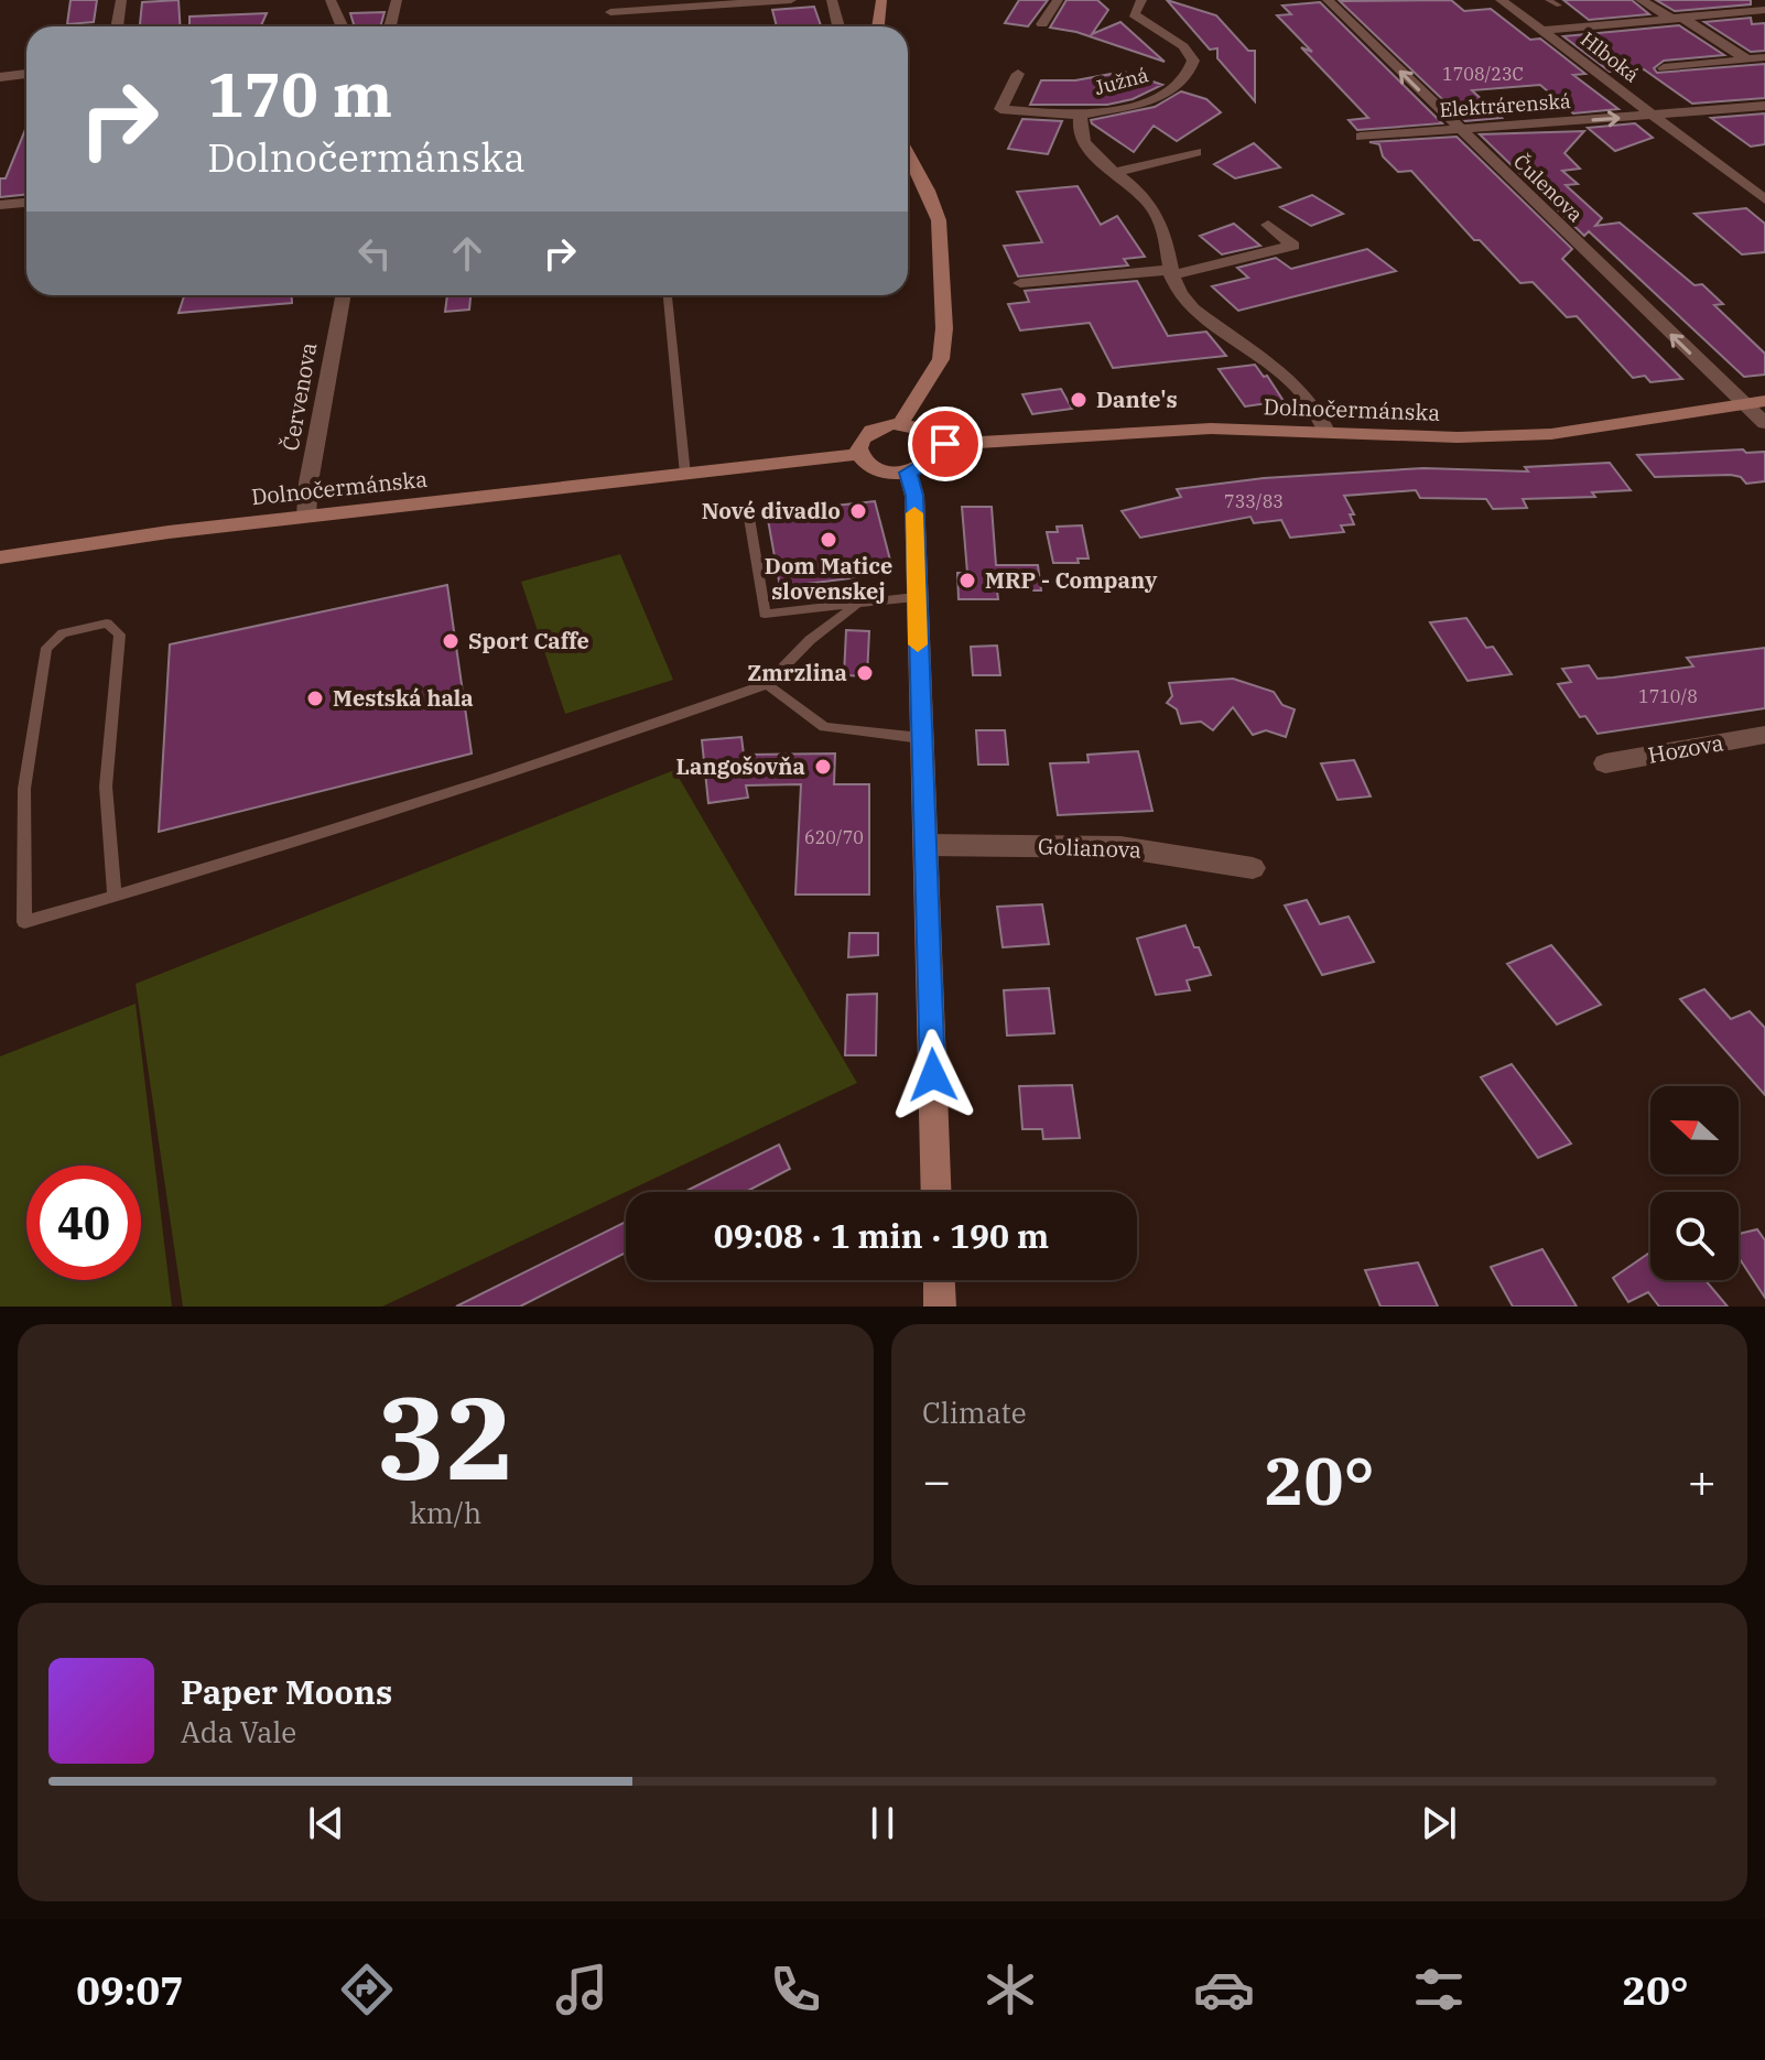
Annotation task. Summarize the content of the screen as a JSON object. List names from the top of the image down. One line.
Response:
{"streets":{"street":["Hlboká","Južná","Elektrárenská","Čulenova","Červenova","Dolnočermánska","Hozova","Golianova"]},"crossings":[["Hlboká","Elektrárenská"],["Južná","Dolnočermánska"],["Elektrárenská","Čulenova"],["Čulenova","Dolnočermánska"],["Červenova","Dolnočermánska"]],"one_way":["Čulenova"],"places":["Dante's","Nové divadlo","Dom Matice slovenskej","MRP - Company","Sport Caffe","Zmrzlina","Mestská hala","Langošovňa"],"house_numbers":["1708/23C","733/83","1710/8","620/70"],"north":"left","page":{"turn":["170 m","Dolnočermánska"],"limit":"40","trip":"09:08 · 1 min · 190 m","tile":[["32","km/h"],"Climate"],"heat":["−","20°","+"],"song":["Paper Moons","Ada Vale"],"tabs":["09:07","20°"]}}
